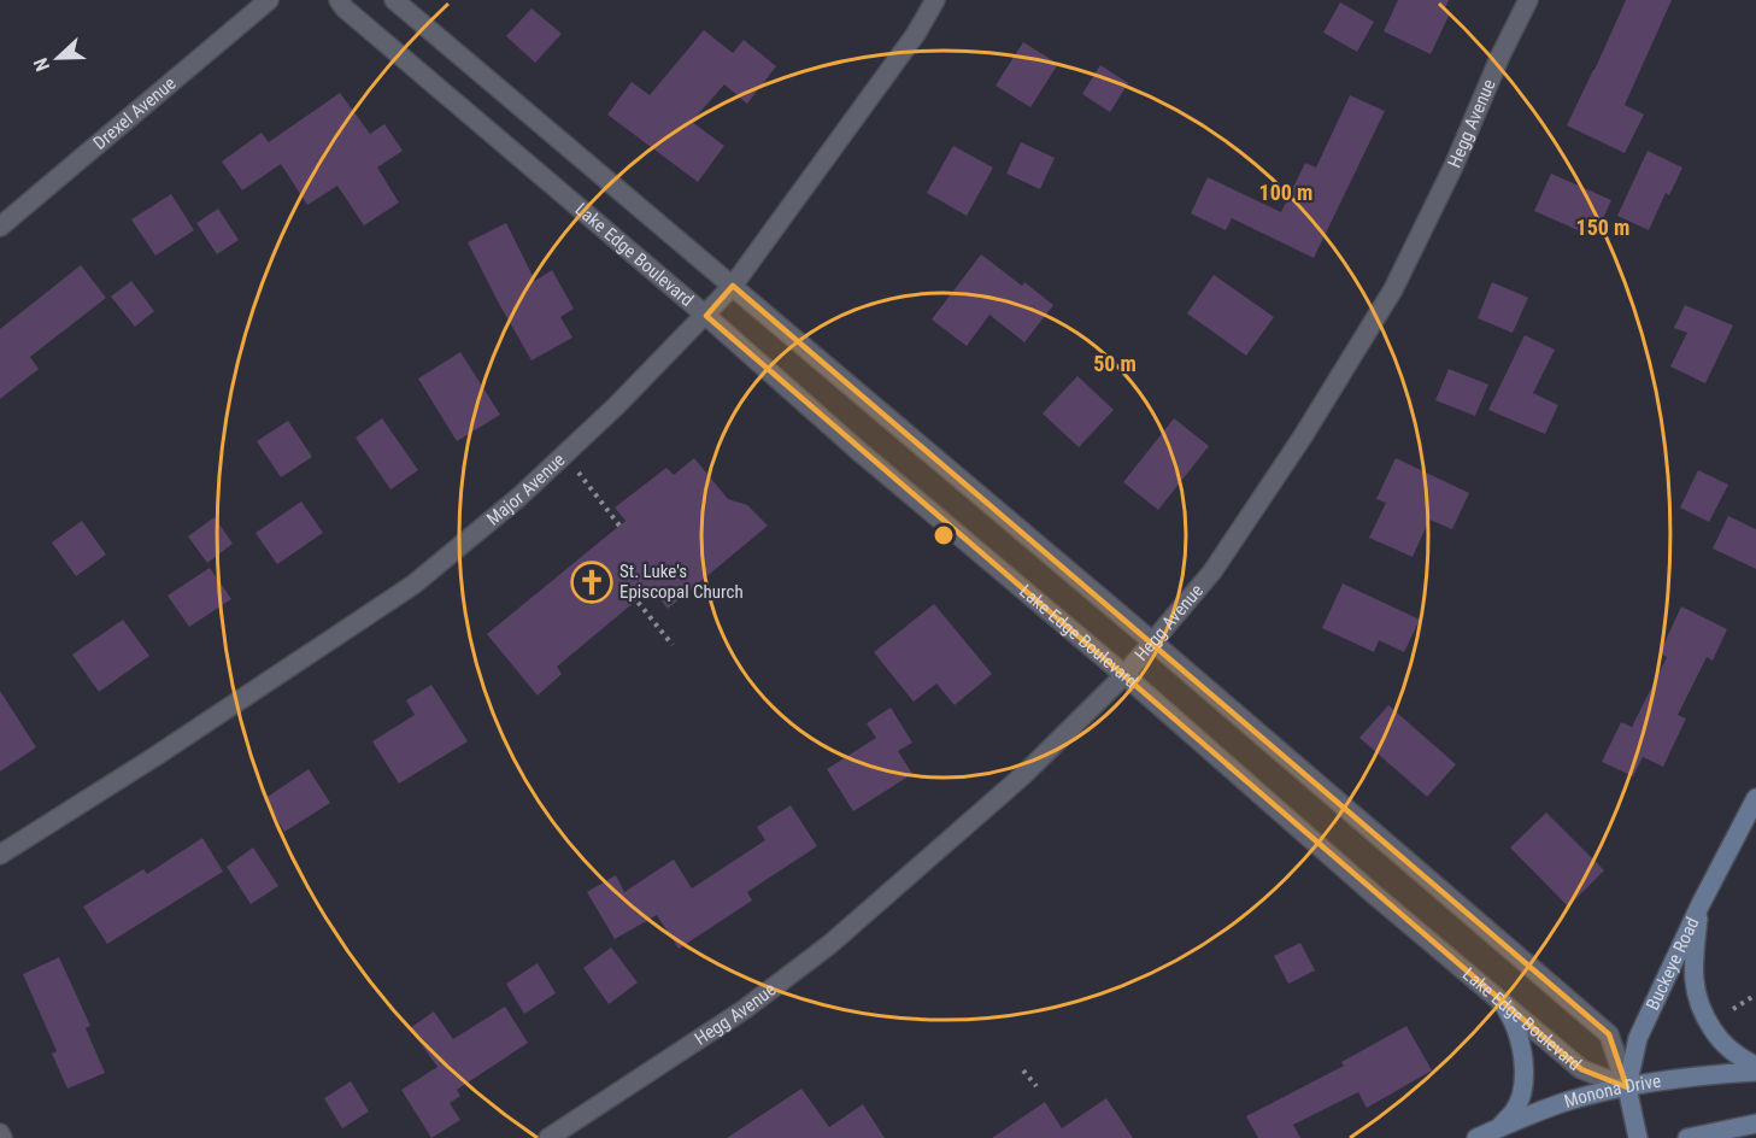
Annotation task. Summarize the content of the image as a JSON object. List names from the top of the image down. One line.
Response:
{"streets":{"street":["Drexel Avenue","Hegg Avenue","Lake Edge Boulevard","Major Avenue","Buckeye Road","Monona Drive"]},"crossings":[["Hegg Avenue","Lake Edge Boulevard"],["Lake Edge Boulevard","Major Avenue"],["Lake Edge Boulevard","Buckeye Road"],["Lake Edge Boulevard","Monona Drive"],["Buckeye Road","Monona Drive"]],"places":{"church":["St. Luke's Episcopal Church"]},"north":"left","rings":["100 m","150 m","50 m"]}
